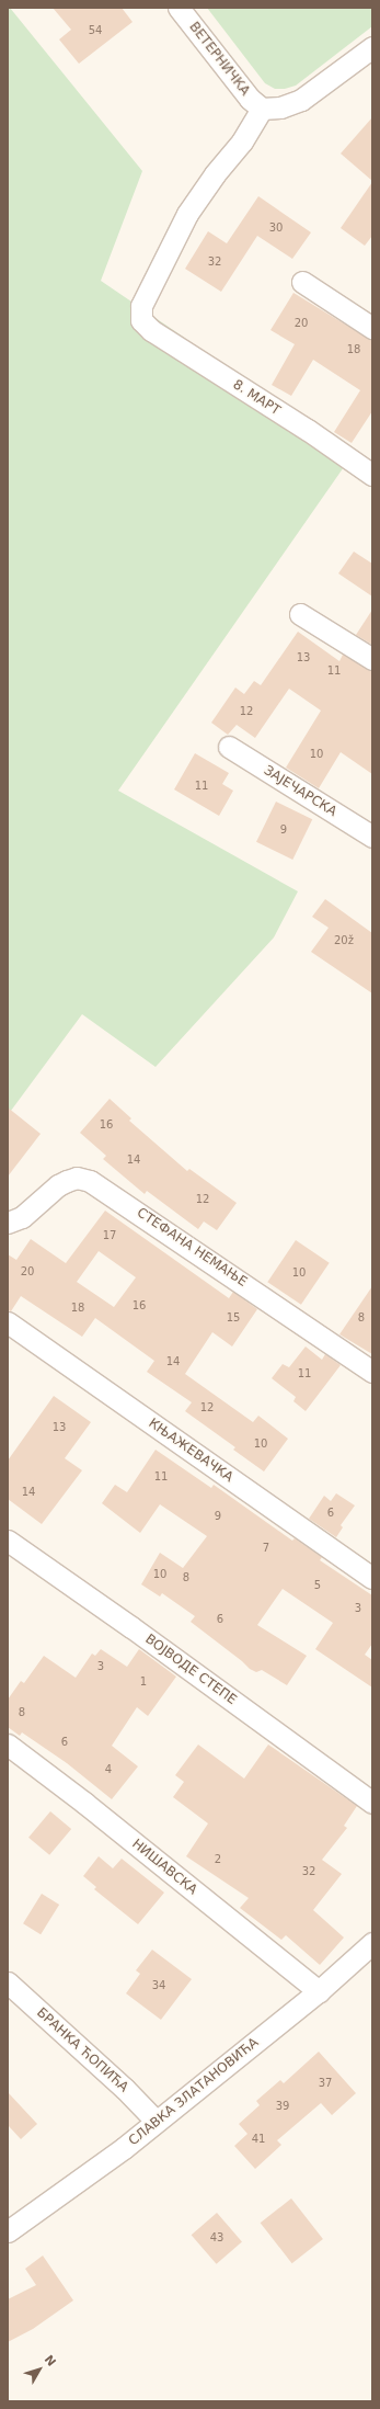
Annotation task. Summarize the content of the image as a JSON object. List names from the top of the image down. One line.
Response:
{"streets":{"street":["ВЕТЕРНИЧКА","8. МАРТ","ЗАЈЕЧАРСКА","СТЕФАНА НЕМАЊЕ","КЊАЖЕВАЧКА","ВОЈВОДЕ СТЕПЕ","НИШАВСКА","БРАНКА ЋОПИЋА","СЛАВКА ЗЛАТАНОВИЋА"]},"crossings":[["ВЕТЕРНИЧКА","8. МАРТ"],["НИШАВСКА","СЛАВКА ЗЛАТАНОВИЋА"],["БРАНКА ЋОПИЋА","СЛАВКА ЗЛАТАНОВИЋА"]],"house_numbers":["54","30","32","20","18","13","11","12","10","11","9","20ž","16","14","12","17","20","10","16","18","15","8","14","11","12","13","10","11","14","6","9","7","10","8","5","3","6","3","1","8","6","4","2","32","34","37","39","41","43"],"north":"top right"}
